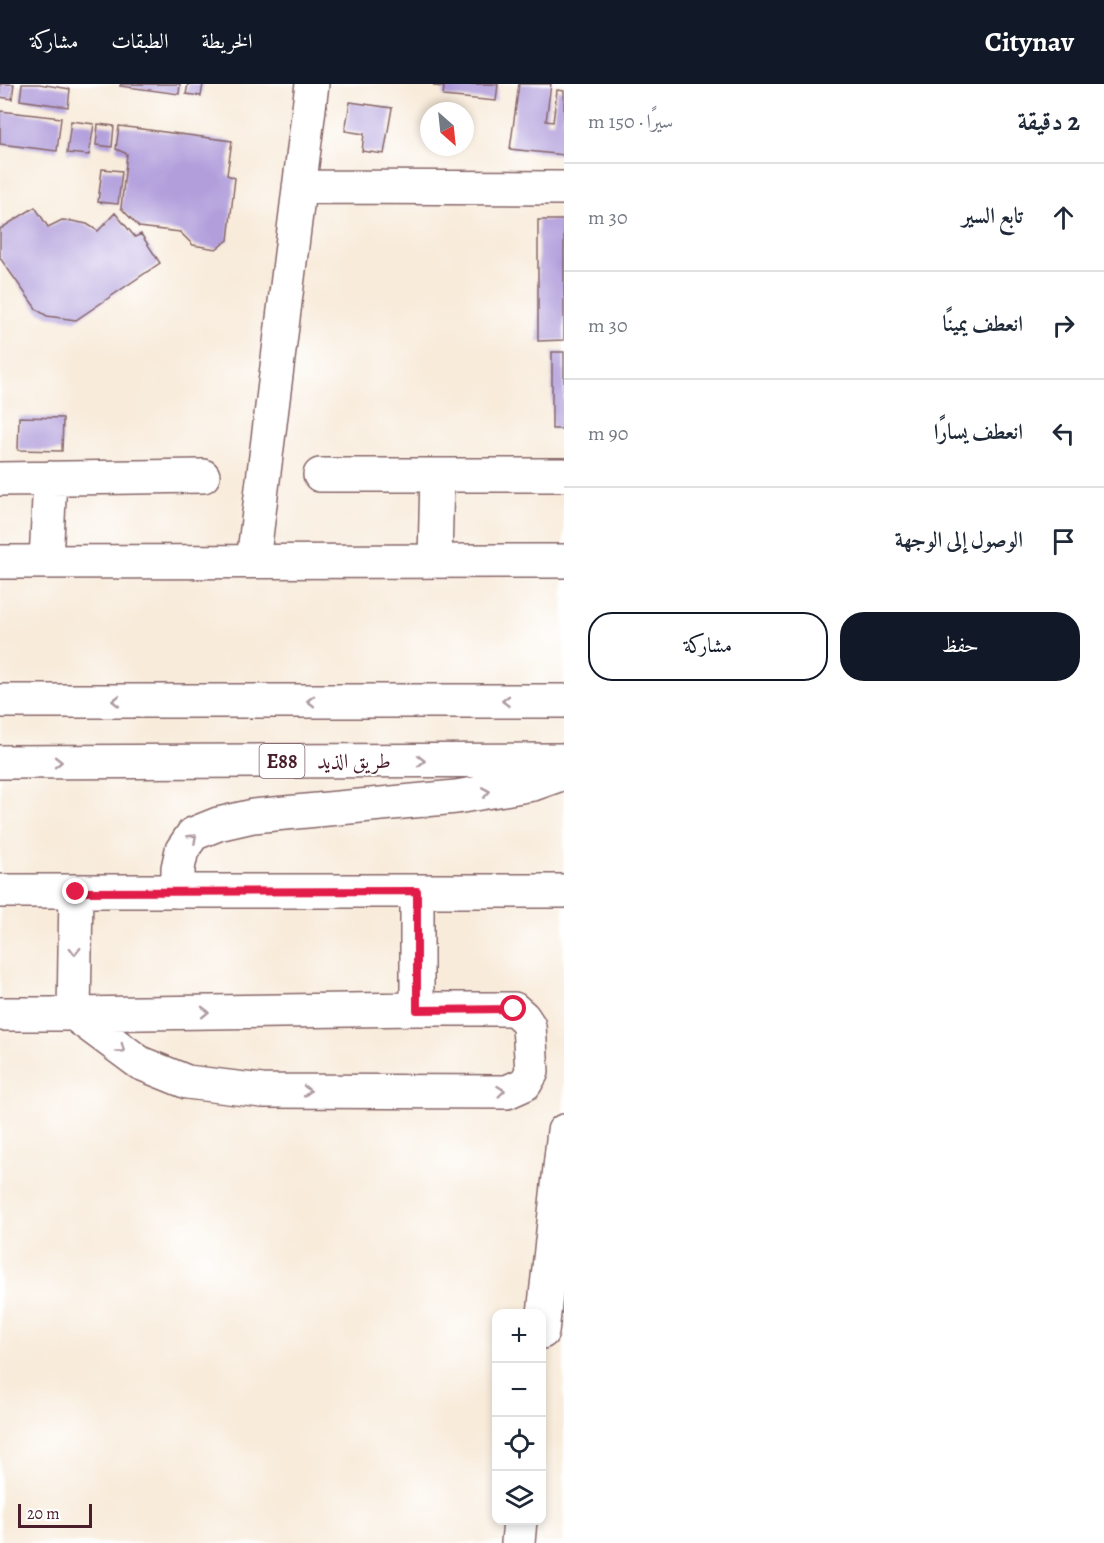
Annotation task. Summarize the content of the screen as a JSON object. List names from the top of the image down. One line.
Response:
{"streets":{"main road":["E88","طريق الذيد"]},"scale_bar":"20 m","north":"bottom right","page":{"header":"Citynav","nav":["الخريطة","الطبقات","مشاركة"],"heading":["2 دقيقة","سيرًا · 150 m"],"list":[["تابع السير","30 m"],["انعطف يمينًا","30 m"],["انعطف يسارًا","90 m"],"الوصول إلى الوجهة"],"buttons":["حفظ","مشاركة"],"map_buttons":["+","−"],"scale":"20 m"}}
